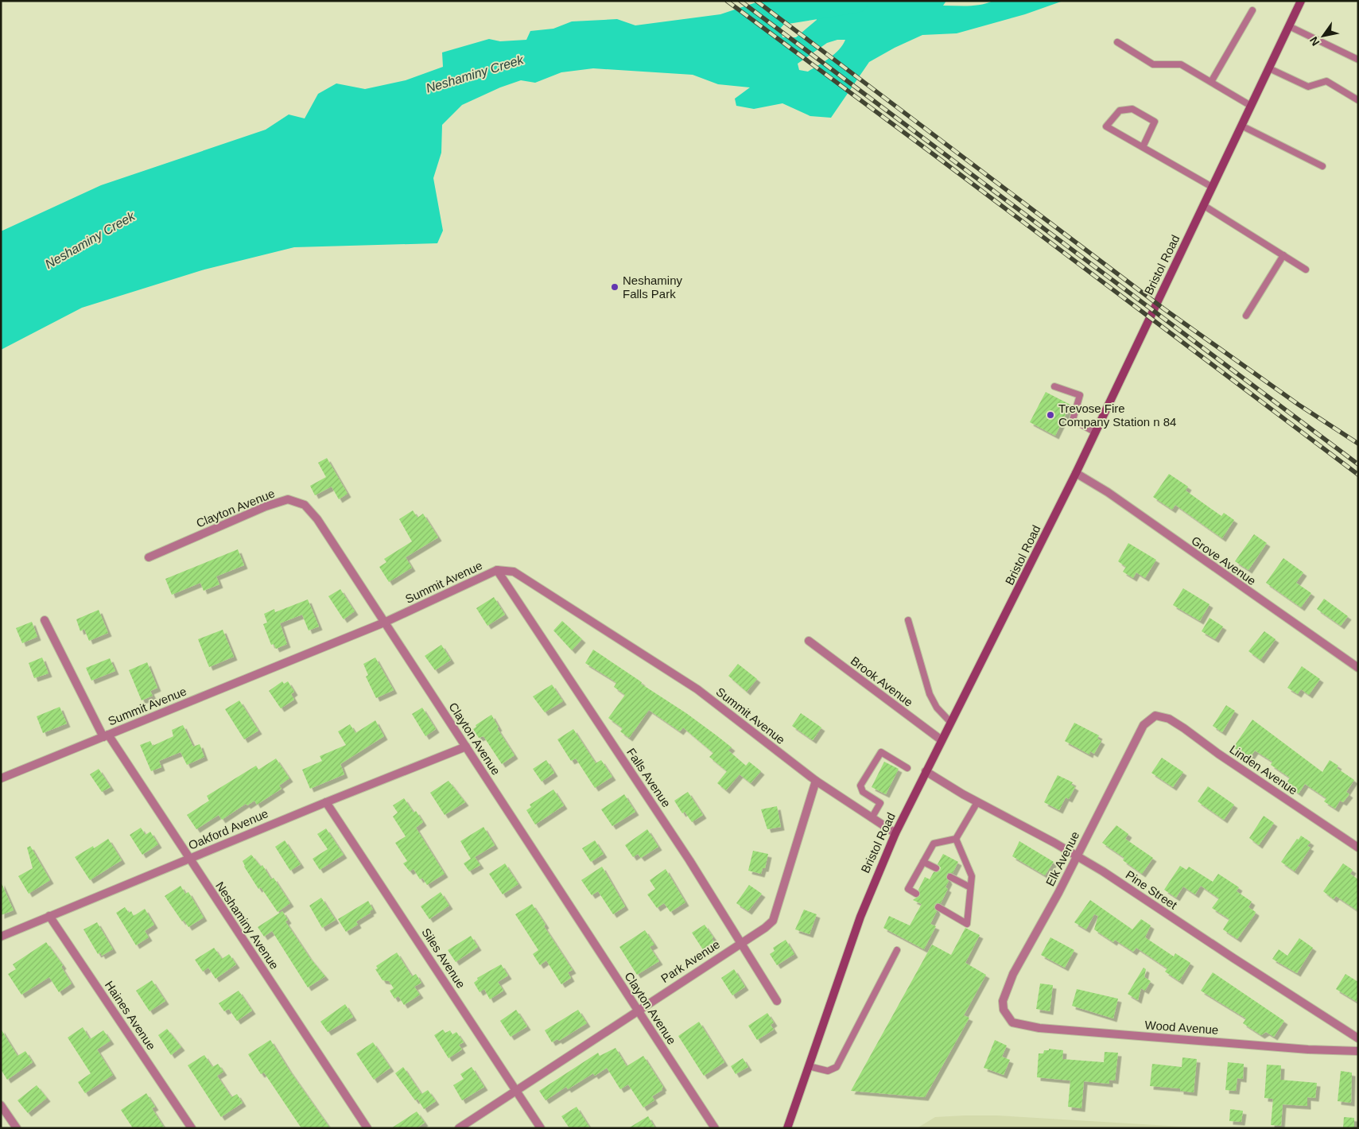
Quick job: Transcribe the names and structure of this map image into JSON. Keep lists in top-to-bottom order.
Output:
{
  "streets": {
    "main road": ["Bristol Road"],
    "street": [
      "Clayton Avenue",
      "Grove Avenue",
      "Summit Avenue",
      "Brook Avenue",
      "Linden Avenue",
      "Falls Avenue",
      "Oakford Avenue",
      "Elk Avenue",
      "Pine Street",
      "Neshaminy Avenue",
      "Siles Avenue",
      "Park Avenue",
      "Haines Avenue",
      "Wood Avenue"
    ]
  },
  "crossings": [
    ["Bristol Road", "Grove Avenue"],
    ["Bristol Road", "Summit Avenue"],
    ["Bristol Road", "Brook Avenue"],
    ["Bristol Road", "Pine Street"],
    ["Clayton Avenue", "Summit Avenue"],
    ["Clayton Avenue", "Oakford Avenue"],
    ["Clayton Avenue", "Park Avenue"],
    ["Summit Avenue", "Falls Avenue"],
    ["Summit Avenue", "Neshaminy Avenue"],
    ["Summit Avenue", "Park Avenue"],
    ["Linden Avenue", "Elk Avenue"],
    ["Falls Avenue", "Park Avenue"],
    ["Oakford Avenue", "Neshaminy Avenue"],
    ["Oakford Avenue", "Siles Avenue"],
    ["Oakford Avenue", "Haines Avenue"],
    ["Elk Avenue", "Pine Street"],
    ["Elk Avenue", "Wood Avenue"],
    ["Siles Avenue", "Park Avenue"]
  ],
  "water": ["Neshaminy Creek"],
  "places": ["Neshaminy Falls Park", "Trevose Fire Company Station n 84"],
  "north": "bottom left"
}
